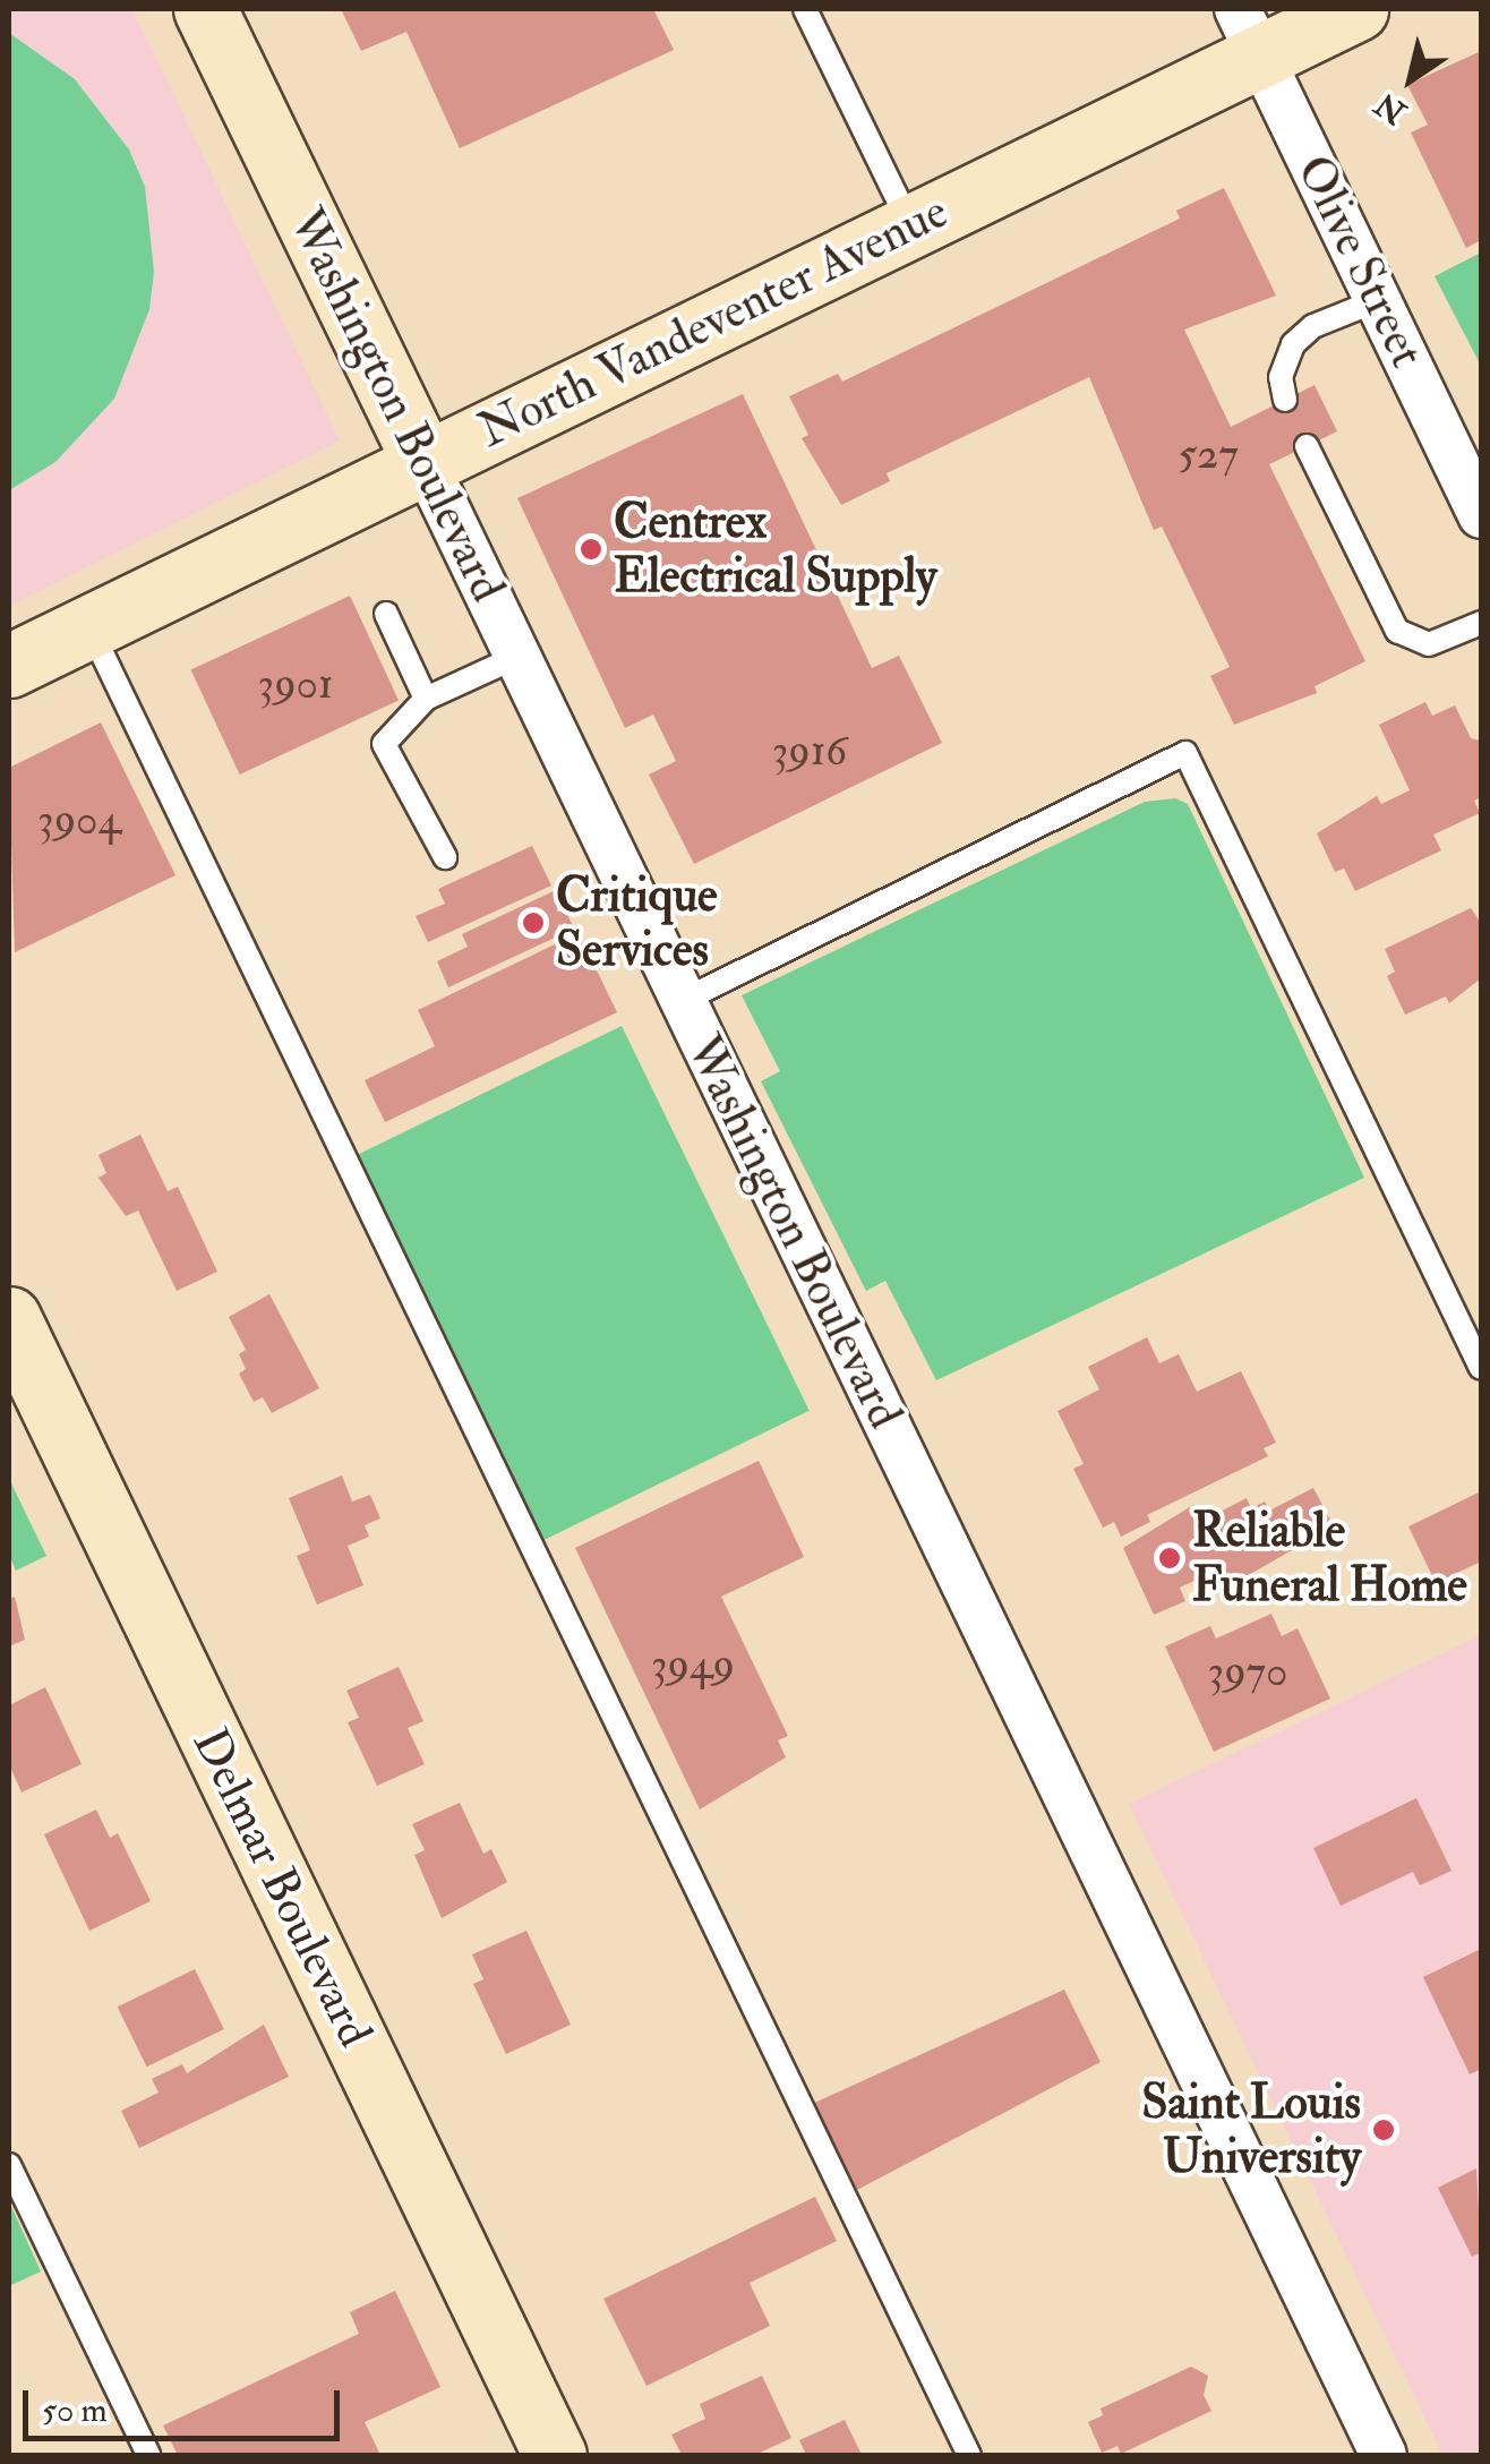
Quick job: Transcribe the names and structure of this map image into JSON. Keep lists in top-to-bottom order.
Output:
{
  "streets": {
    "main road": ["North Vandeventer Avenue", "Washington Boulevard", "Delmar Boulevard"],
    "street": ["Olive Street"]
  },
  "crossings": [
    ["Olive Street", "North Vandeventer Avenue"],
    ["North Vandeventer Avenue", "Washington Boulevard"]
  ],
  "places": [
    "Centrex Electrical Supply",
    "Critique Services",
    "Reliable Funeral Home",
    "Saint Louis University"
  ],
  "house_numbers": [
    "527",
    "3901",
    "3916",
    "3904",
    "3949",
    "3970"
  ],
  "scale_bar": "50 m",
  "north": "bottom left"
}
